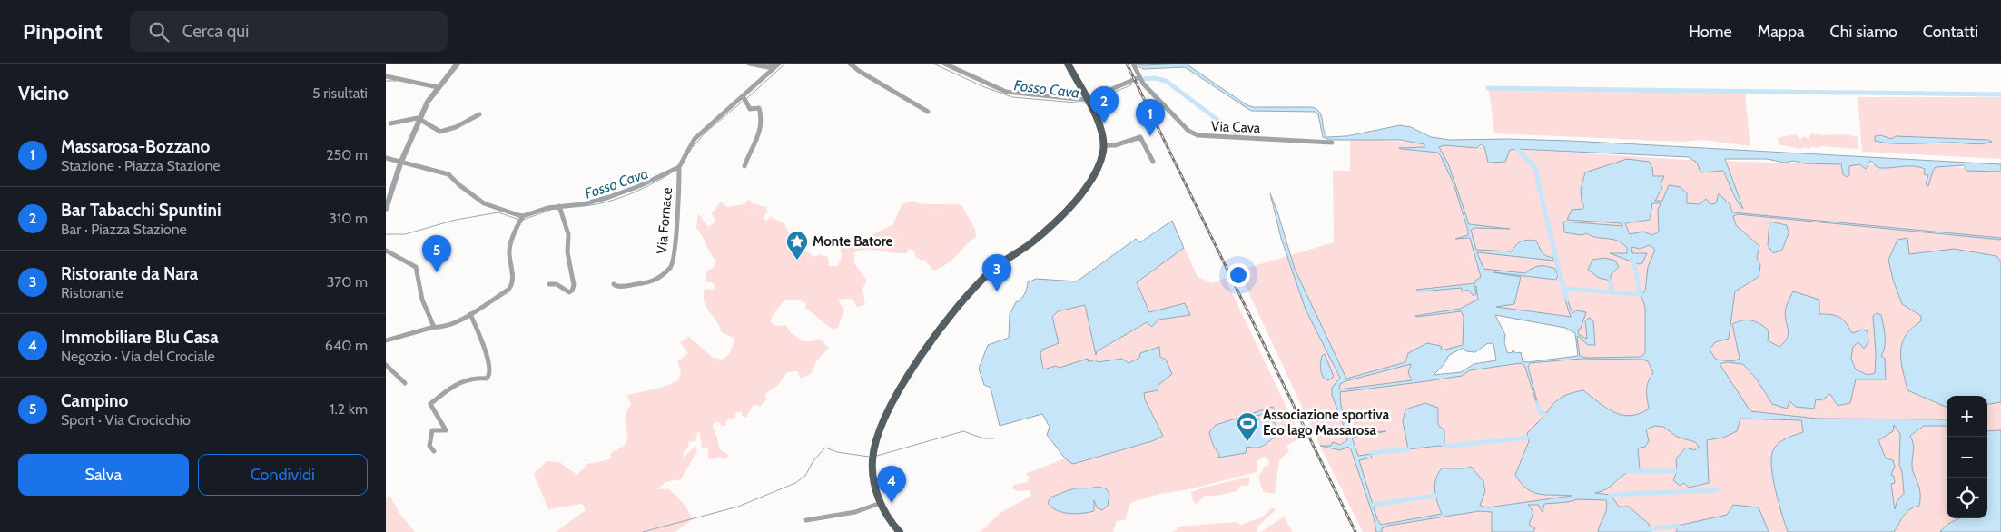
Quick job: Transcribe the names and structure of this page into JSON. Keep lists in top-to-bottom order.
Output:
{
  "streets": {
    "street": ["Via Cava", "Via Fornace"]
  },
  "water": ["Fosso Cava"],
  "places": {
    "place": ["Monte Batore"],
    "sports": ["Associazione sportiva Eco lago Massarosa"]
  },
  "page": {
    "header": "Pinpoint",
    "search": "Cerca qui",
    "nav": [
      "Home",
      "Mappa",
      "Chi siamo",
      "Contatti"
    ],
    "heading": ["Vicino", "5 risultati"],
    "pins": [
      "2",
      "1",
      "5",
      "3",
      "4"
    ],
    "list": [
      {
        "mark": "1",
        "name": "Massarosa-Bozzano",
        "note": "Stazione · Piazza Stazione",
        "value": "250 m"
      },
      {
        "mark": "2",
        "name": "Bar Tabacchi Spuntini",
        "note": "Bar · Piazza Stazione",
        "value": "310 m"
      },
      {
        "mark": "3",
        "name": "Ristorante da Nara",
        "note": "Ristorante",
        "value": "370 m"
      },
      {
        "mark": "4",
        "name": "Immobiliare Blu Casa",
        "note": "Negozio · Via del Crociale",
        "value": "640 m"
      },
      {
        "mark": "5",
        "name": "Campino",
        "note": "Sport · Via Crocicchio",
        "value": "1.2 km"
      }
    ],
    "map_buttons": ["+", "−"],
    "buttons": ["Salva", "Condividi"]
  }
}
